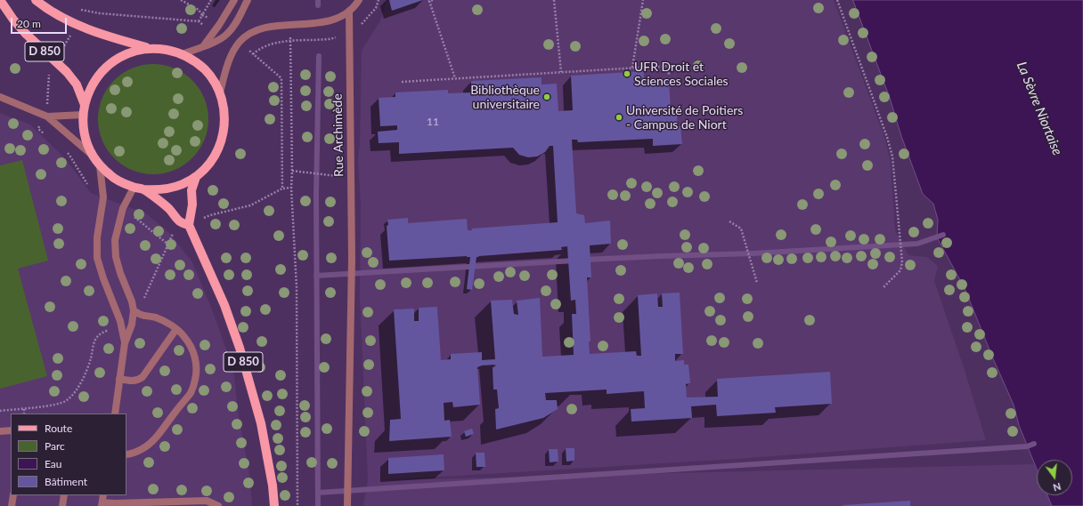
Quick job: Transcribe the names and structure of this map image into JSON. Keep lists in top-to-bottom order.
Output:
{
  "streets": {
    "main road": ["D 850"],
    "street": ["Rue Archimède"]
  },
  "water": ["La Sèvre Niortaise"],
  "places": ["UFR Droit et Sciences Sociales", "Bibliothèque universitaire", "Université de Poitiers - Campus de Niort"],
  "house_numbers": ["11"],
  "legend": [
    "Route",
    "Parc",
    "Eau",
    "Bâtiment"
  ],
  "scale_bar": "20 m",
  "north": "bottom"
}
